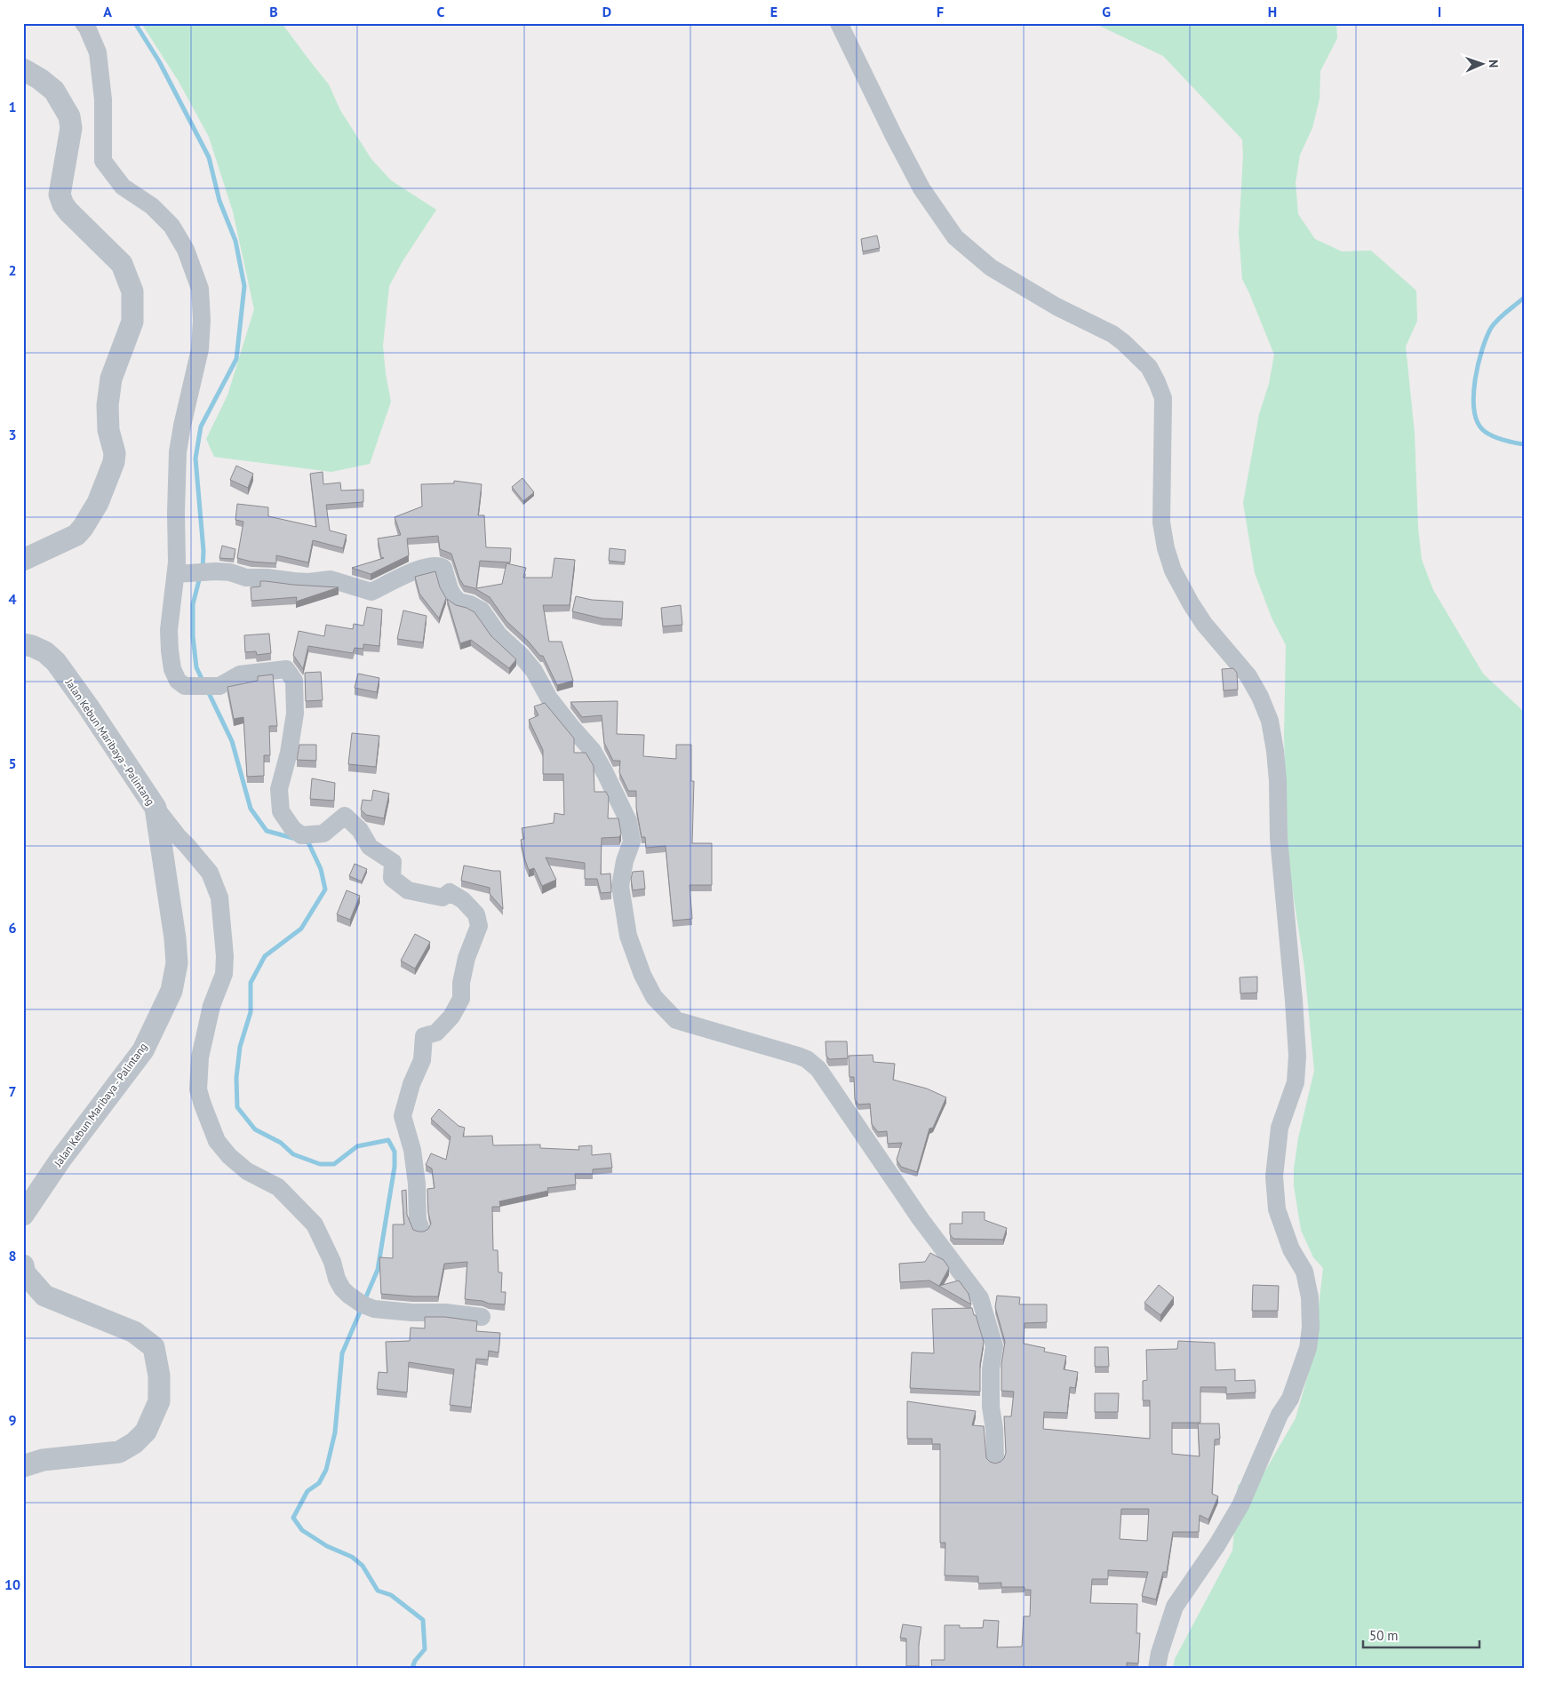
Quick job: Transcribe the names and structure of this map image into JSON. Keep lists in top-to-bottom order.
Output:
{
  "streets": {
    "street": ["Jalan Kebun Maribaya - Palintang"]
  },
  "scale_bar": "50 m",
  "north": "right",
  "grid": {
    "columns": [
      "A",
      "B",
      "C",
      "D",
      "E",
      "F",
      "G",
      "H",
      "I"
    ],
    "rows": [
      "1",
      "2",
      "3",
      "4",
      "5",
      "6",
      "7",
      "8",
      "9",
      "10"
    ]
  }
}
